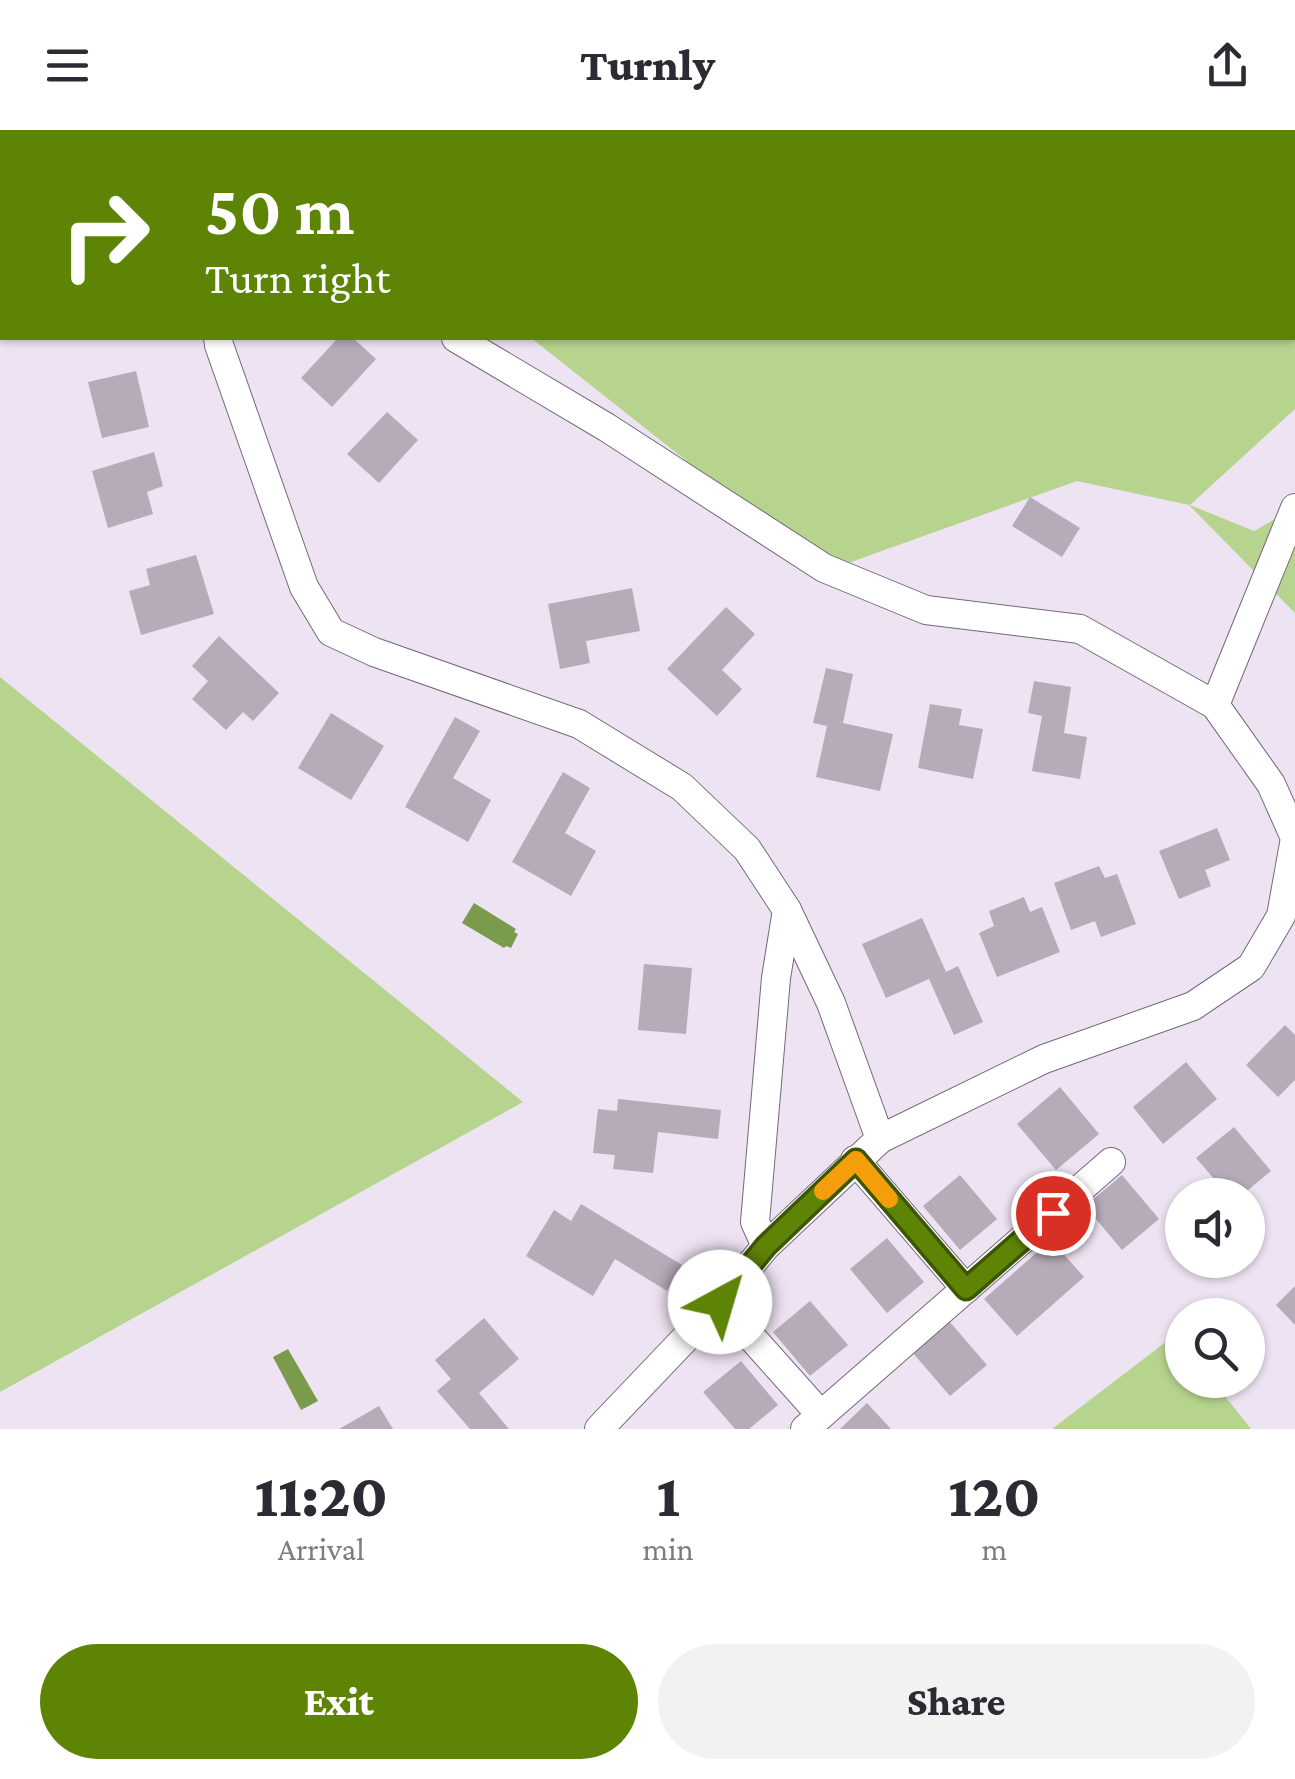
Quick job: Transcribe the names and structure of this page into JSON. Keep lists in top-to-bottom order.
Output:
{
  "page": {
    "header": "Turnly",
    "turn": ["50 m", "Turn right"],
    "eta": [
      "11:20",
      "Arrival",
      "1",
      "min",
      "120",
      "m"
    ],
    "buttons": ["Exit", "Share"]
  }
}
